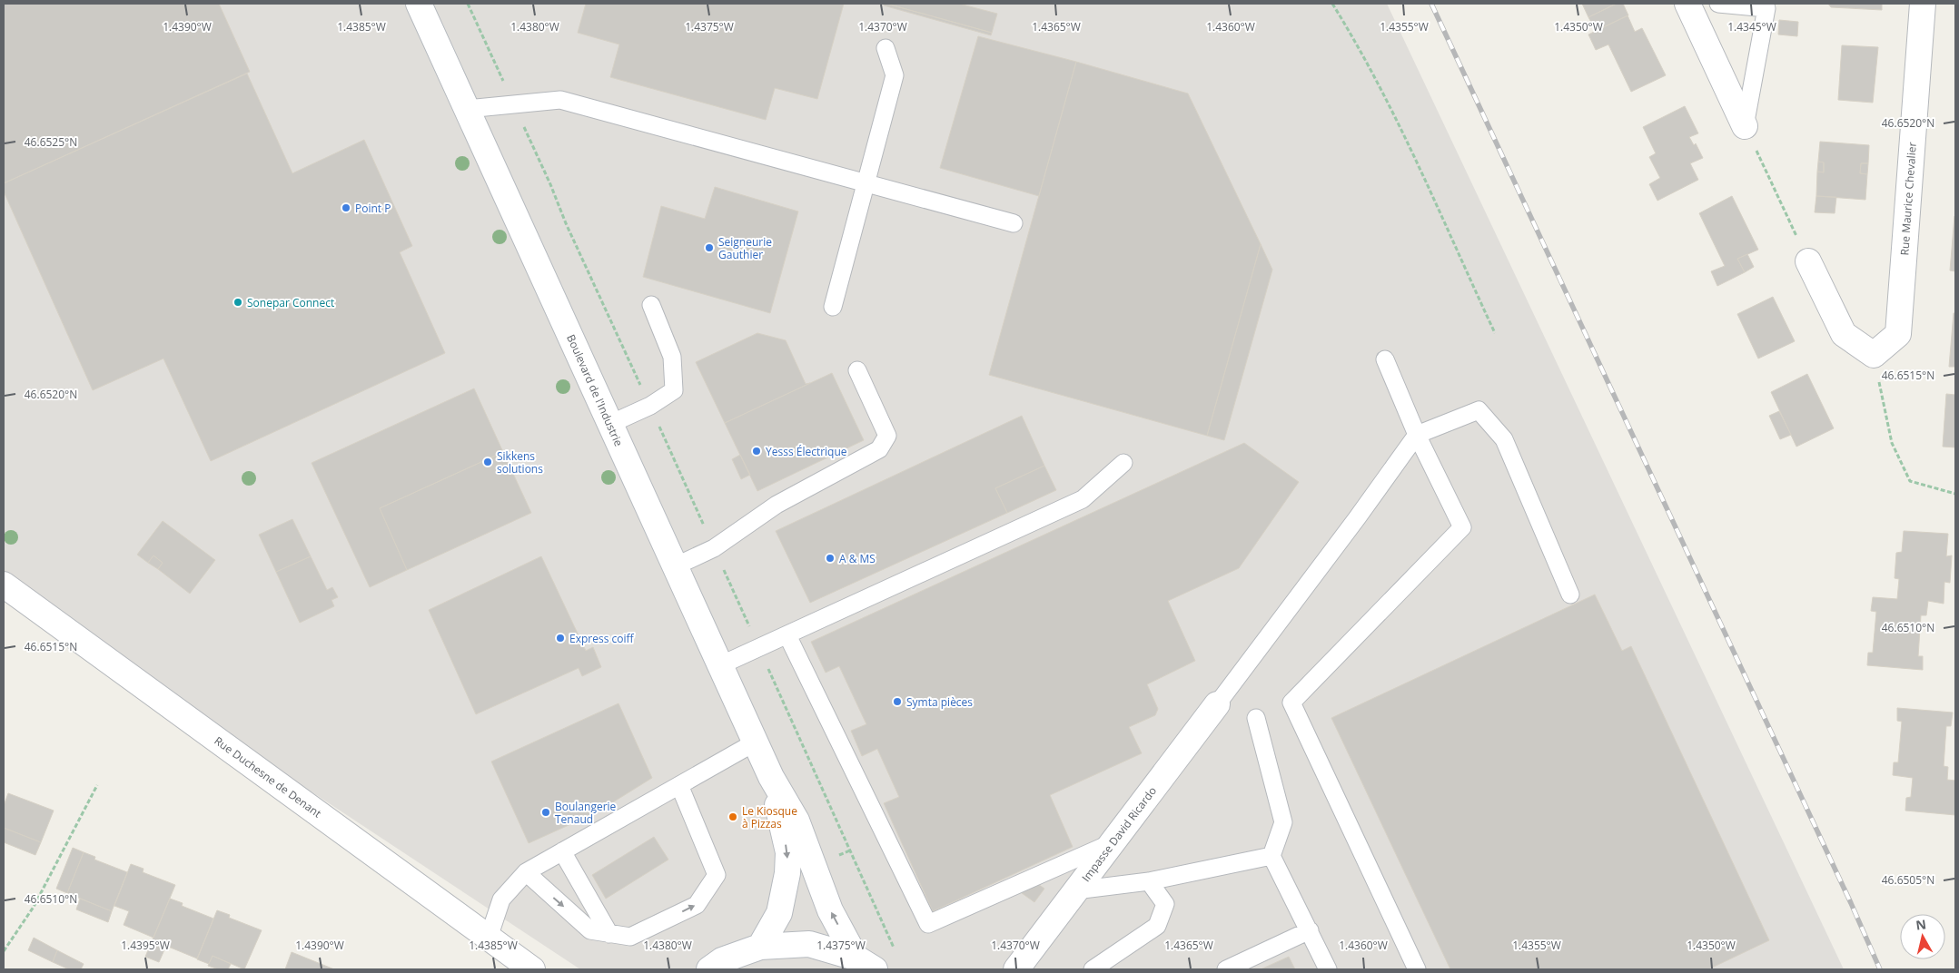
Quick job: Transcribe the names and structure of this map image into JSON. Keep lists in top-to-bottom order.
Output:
{
  "streets": {
    "street": [
      "Rue Maurice Chevalier",
      "Boulevard de l'Industrie",
      "Rue Duchesne de Denant",
      "Impasse David Ricardo"
    ]
  },
  "places": [
    "Point P",
    "Seigneurie Gauthier",
    "Sonepar Connect",
    "Yesss Électrique",
    "Sikkens solutions",
    "A & MS",
    "Express coiff",
    "Symta pièces",
    "Boulangerie Tenaud",
    "Le Kiosque à Pizzas"
  ],
  "north": "top",
  "coordinates": [
    "1.4390°W",
    "1.4385°W",
    "1.4380°W",
    "1.4375°W",
    "1.4370°W",
    "1.4365°W",
    "1.4360°W",
    "1.4355°W",
    "1.4350°W",
    "1.4345°W",
    "46.6520°N",
    "46.6525°N",
    "46.6515°N",
    "46.6510°N",
    "46.6505°N",
    "1.4395°W"
  ]
}
